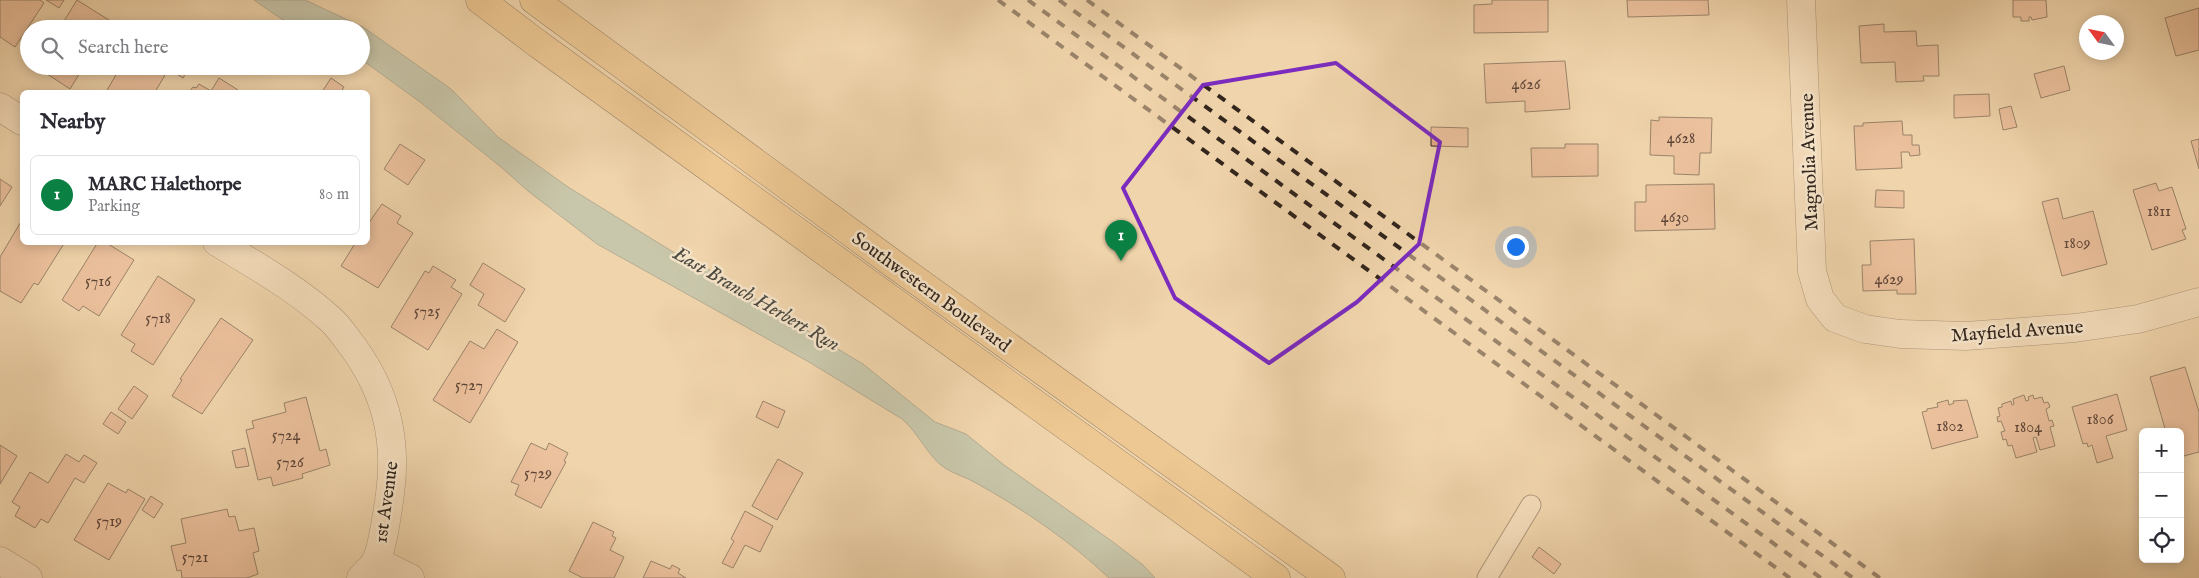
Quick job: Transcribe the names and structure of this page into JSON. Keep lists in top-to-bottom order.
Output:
{
  "streets": {
    "main road": ["Southwestern Boulevard"],
    "street": ["Magnolia Avenue", "Mayfield Avenue", "1st Avenue"]
  },
  "crossings": [
    ["Magnolia Avenue", "Mayfield Avenue"]
  ],
  "water": ["East Branch Herbert Run"],
  "house_numbers": [
    "4626",
    "4628",
    "1811",
    "4630",
    "1809",
    "4629",
    "5716",
    "5725",
    "5718",
    "5727",
    "1806",
    "1802",
    "1804",
    "5724",
    "5726",
    "5729",
    "5719",
    "5721"
  ],
  "north": "top left",
  "page": {
    "search": "Search here",
    "heading": "Nearby",
    "list": [
      {
        "mark": "1",
        "name": "MARC Halethorpe",
        "note": "Parking",
        "value": "80 m"
      }
    ],
    "pins": "1",
    "map_buttons": ["+", "−"]
  }
}
